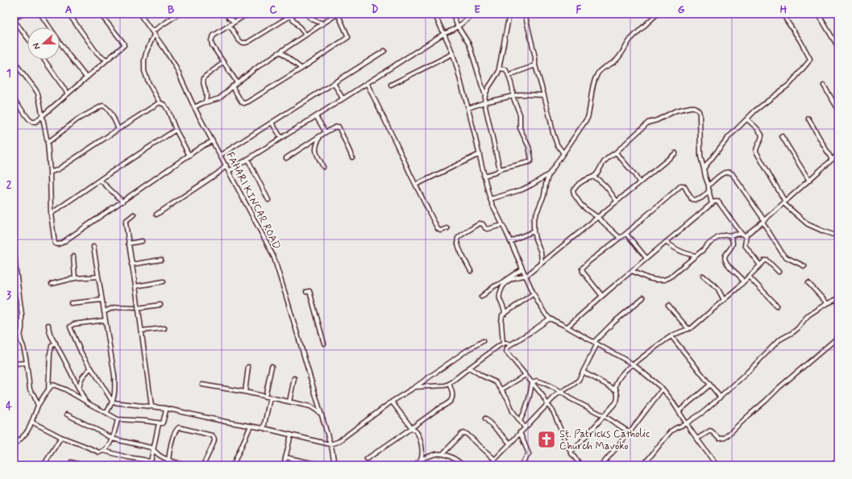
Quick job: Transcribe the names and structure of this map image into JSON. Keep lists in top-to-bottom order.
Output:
{
  "streets": {
    "street": ["FAHARI KINCAR ROAD"]
  },
  "places": {
    "church": ["St. Patricks Catholic Church Mavoko"]
  },
  "north": "left",
  "grid": {
    "columns": [
      "A",
      "B",
      "C",
      "D",
      "E",
      "F",
      "G",
      "H"
    ],
    "rows": [
      "1",
      "2",
      "3",
      "4"
    ]
  }
}
